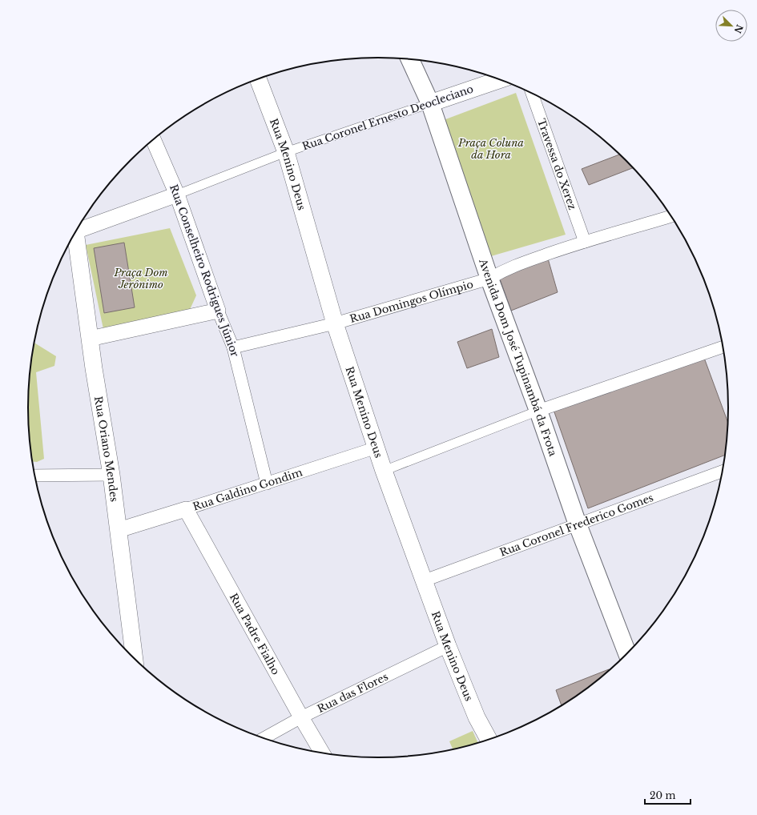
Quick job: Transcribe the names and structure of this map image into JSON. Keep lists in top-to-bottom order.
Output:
{
  "streets": {
    "main road": [
      "Rua Coronel Ernesto Deocleciano",
      "Rua Menino Deus",
      "Avenida Dom José Tupinambá da Frota",
      "Rua Oriano Mendes"
    ],
    "street": [
      "Travessa do Xerez",
      "Rua Conselheiro Rodrigues Júnior",
      "Rua Domingos Olímpio",
      "Rua Galdino Gondim",
      "Rua Coronel Frederico Gomes",
      "Rua Padre Fialho",
      "Rua das Flores"
    ]
  },
  "crossings": [
    ["Rua Coronel Ernesto Deocleciano", "Rua Menino Deus"],
    ["Rua Coronel Ernesto Deocleciano", "Rua Conselheiro Rodrigues Júnior"],
    ["Rua Coronel Ernesto Deocleciano", "Avenida Dom José Tupinambá da Frota"],
    ["Travessa do Xerez", "Rua Domingos Olímpio"],
    ["Rua Menino Deus", "Rua Domingos Olímpio"],
    ["Rua Menino Deus", "Rua Galdino Gondim"],
    ["Rua Menino Deus", "Rua Coronel Frederico Gomes"],
    ["Rua Menino Deus", "Rua das Flores"],
    ["Rua Conselheiro Rodrigues Júnior", "Rua Domingos Olímpio"],
    ["Rua Conselheiro Rodrigues Júnior", "Rua Galdino Gondim"],
    ["Rua Domingos Olímpio", "Avenida Dom José Tupinambá da Frota"],
    ["Avenida Dom José Tupinambá da Frota", "Rua Coronel Frederico Gomes"],
    ["Rua Oriano Mendes", "Rua Galdino Gondim"],
    ["Rua Galdino Gondim", "Rua Padre Fialho"],
    ["Rua Padre Fialho", "Rua das Flores"]
  ],
  "parks": ["Praça Coluna da Hora", "Praça Dom Jerônimo"],
  "scale_bar": "20 m",
  "north": "bottom right"
}
